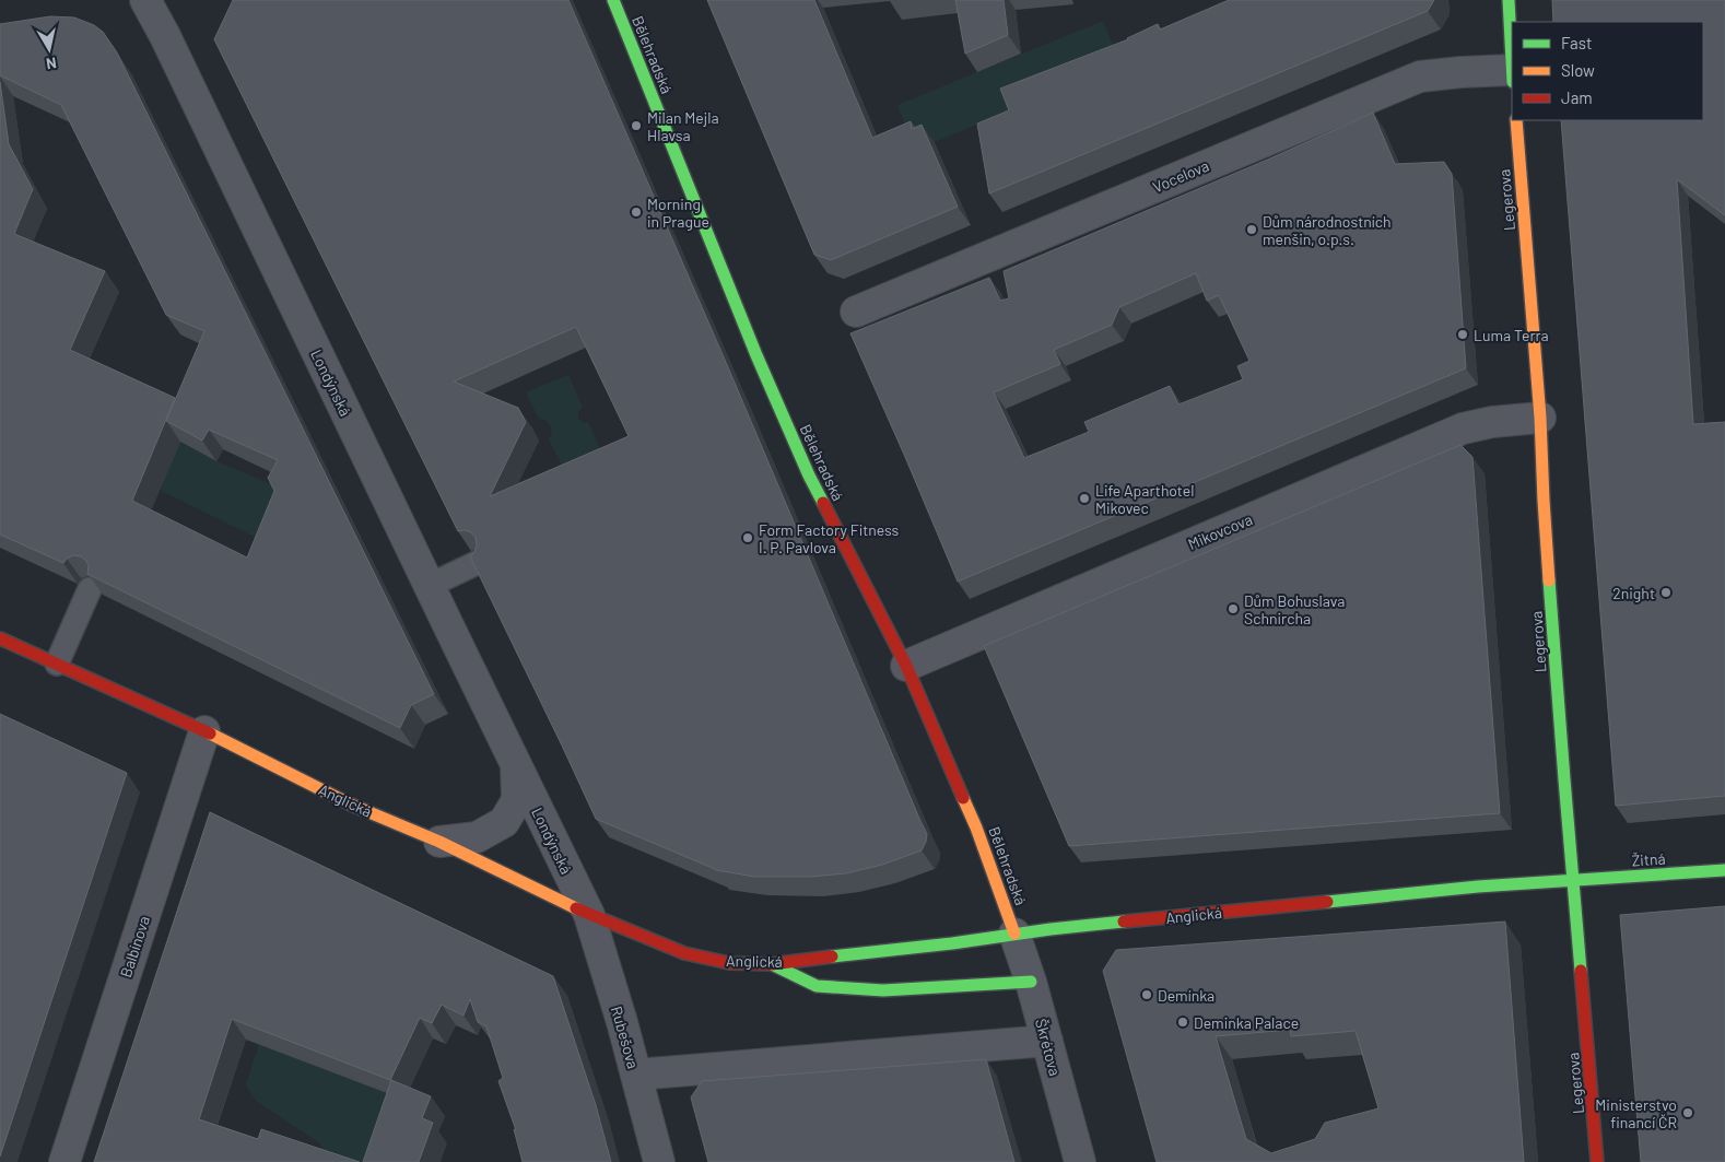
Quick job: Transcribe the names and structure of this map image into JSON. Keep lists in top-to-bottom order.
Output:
{
  "streets": {
    "street": [
      "Bělehradská",
      "Vocelova",
      "Legerova",
      "Londýnská",
      "Mikovcova",
      "Anglická",
      "Žitná",
      "Balbínova",
      "Rubešova",
      "Škrétova"
    ]
  },
  "crossings": [
    ["Bělehradská", "Mikovcova"],
    ["Bělehradská", "Anglická"],
    ["Bělehradská", "Škrétova"],
    ["Legerova", "Mikovcova"],
    ["Legerova", "Anglická"],
    ["Legerova", "Žitná"],
    ["Londýnská", "Anglická"],
    ["Londýnská", "Rubešova"],
    ["Anglická", "Žitná"],
    ["Anglická", "Balbínova"],
    ["Anglická", "Rubešova"],
    ["Anglická", "Škrétova"]
  ],
  "places": [
    "Milan Mejla Hlavsa",
    "Morning in Prague",
    "Dům národnostních menšin, o.p.s.",
    "Luma Terra",
    "Life Aparthotel Mikovec",
    "Form Factory Fitness I. P. Pavlova",
    "2night",
    "Dům Bohuslava Schnircha",
    "Demínka",
    "Deminka Palace",
    "Ministerstvo financí ČR"
  ],
  "legend": ["Fast", "Slow", "Jam"],
  "north": "bottom"
}
